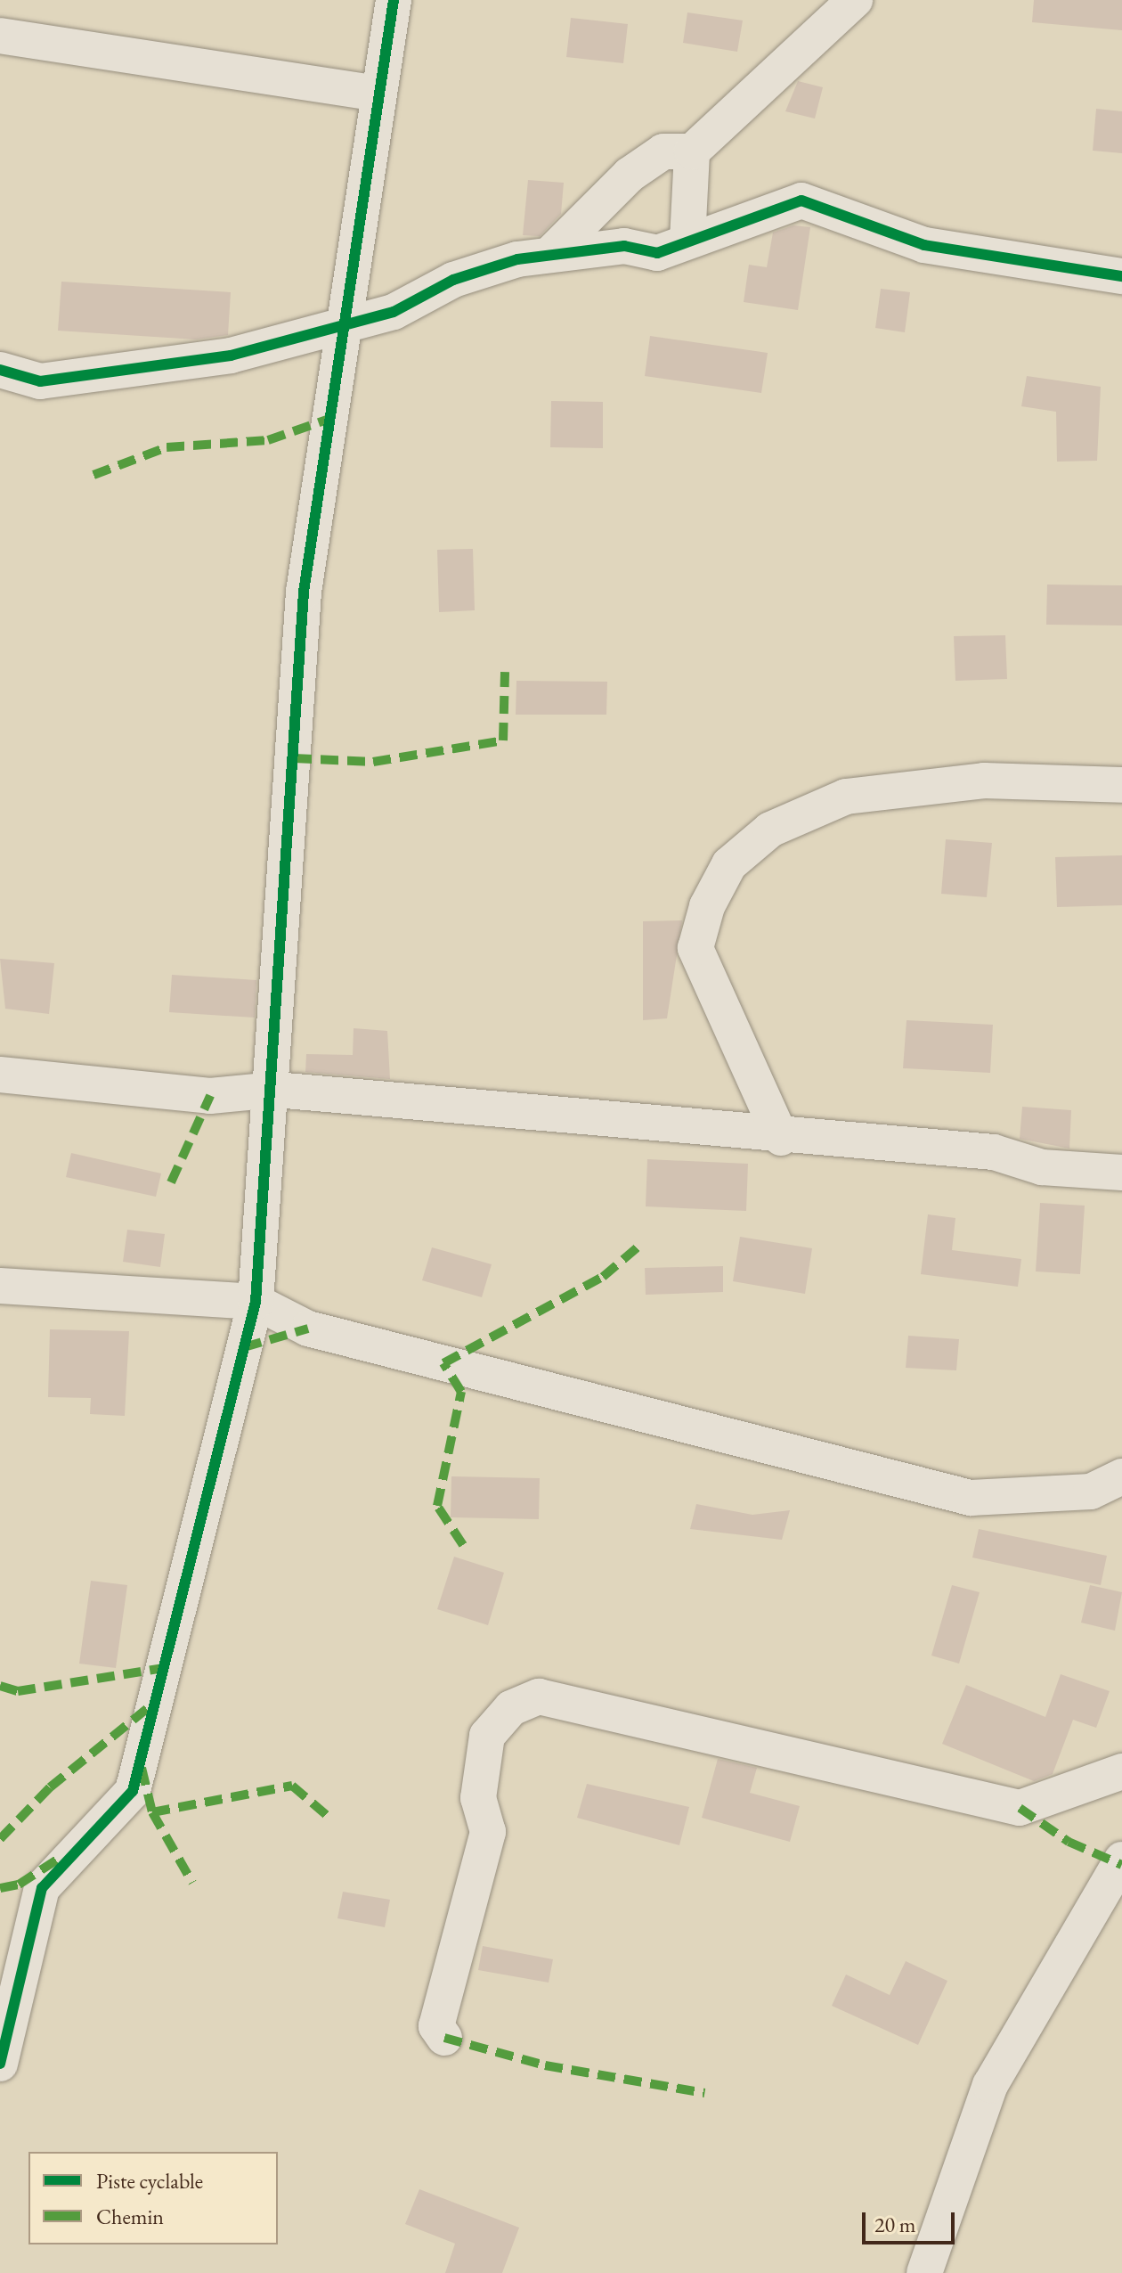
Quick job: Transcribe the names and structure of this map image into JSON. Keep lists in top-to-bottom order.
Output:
{
  "legend": ["Piste cyclable", "Chemin"],
  "scale_bar": "20 m"
}
